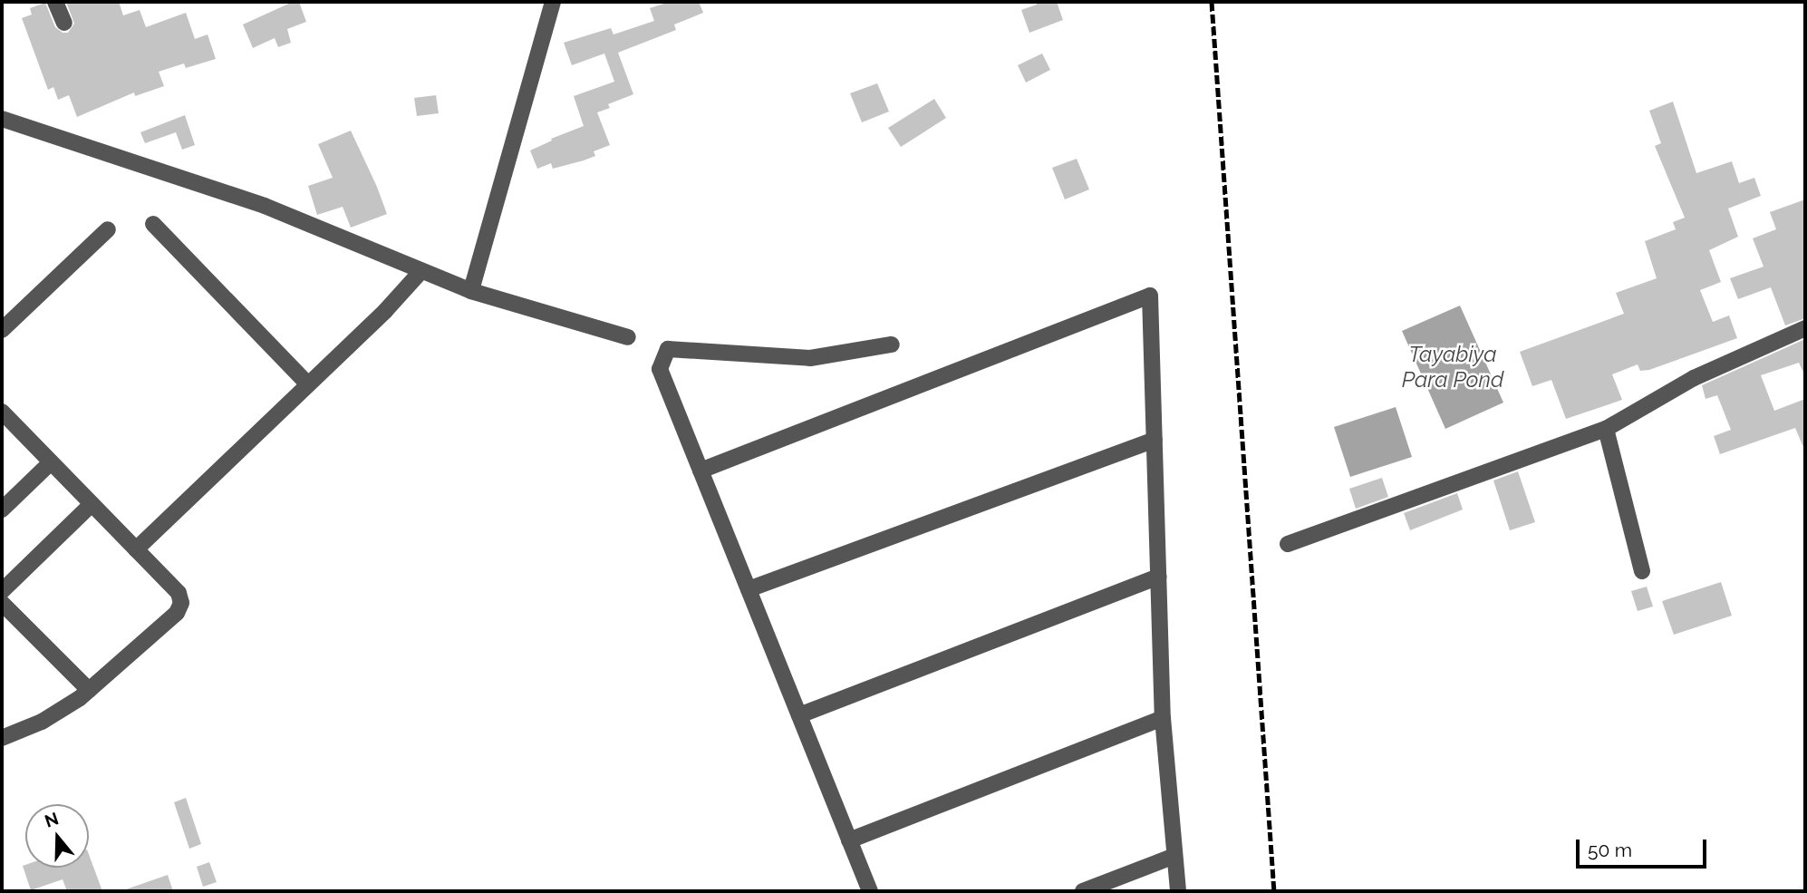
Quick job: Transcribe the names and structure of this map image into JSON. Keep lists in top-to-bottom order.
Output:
{
  "water": ["Tayabiya Para Pond"],
  "scale_bar": "50 m",
  "north": "top"
}
